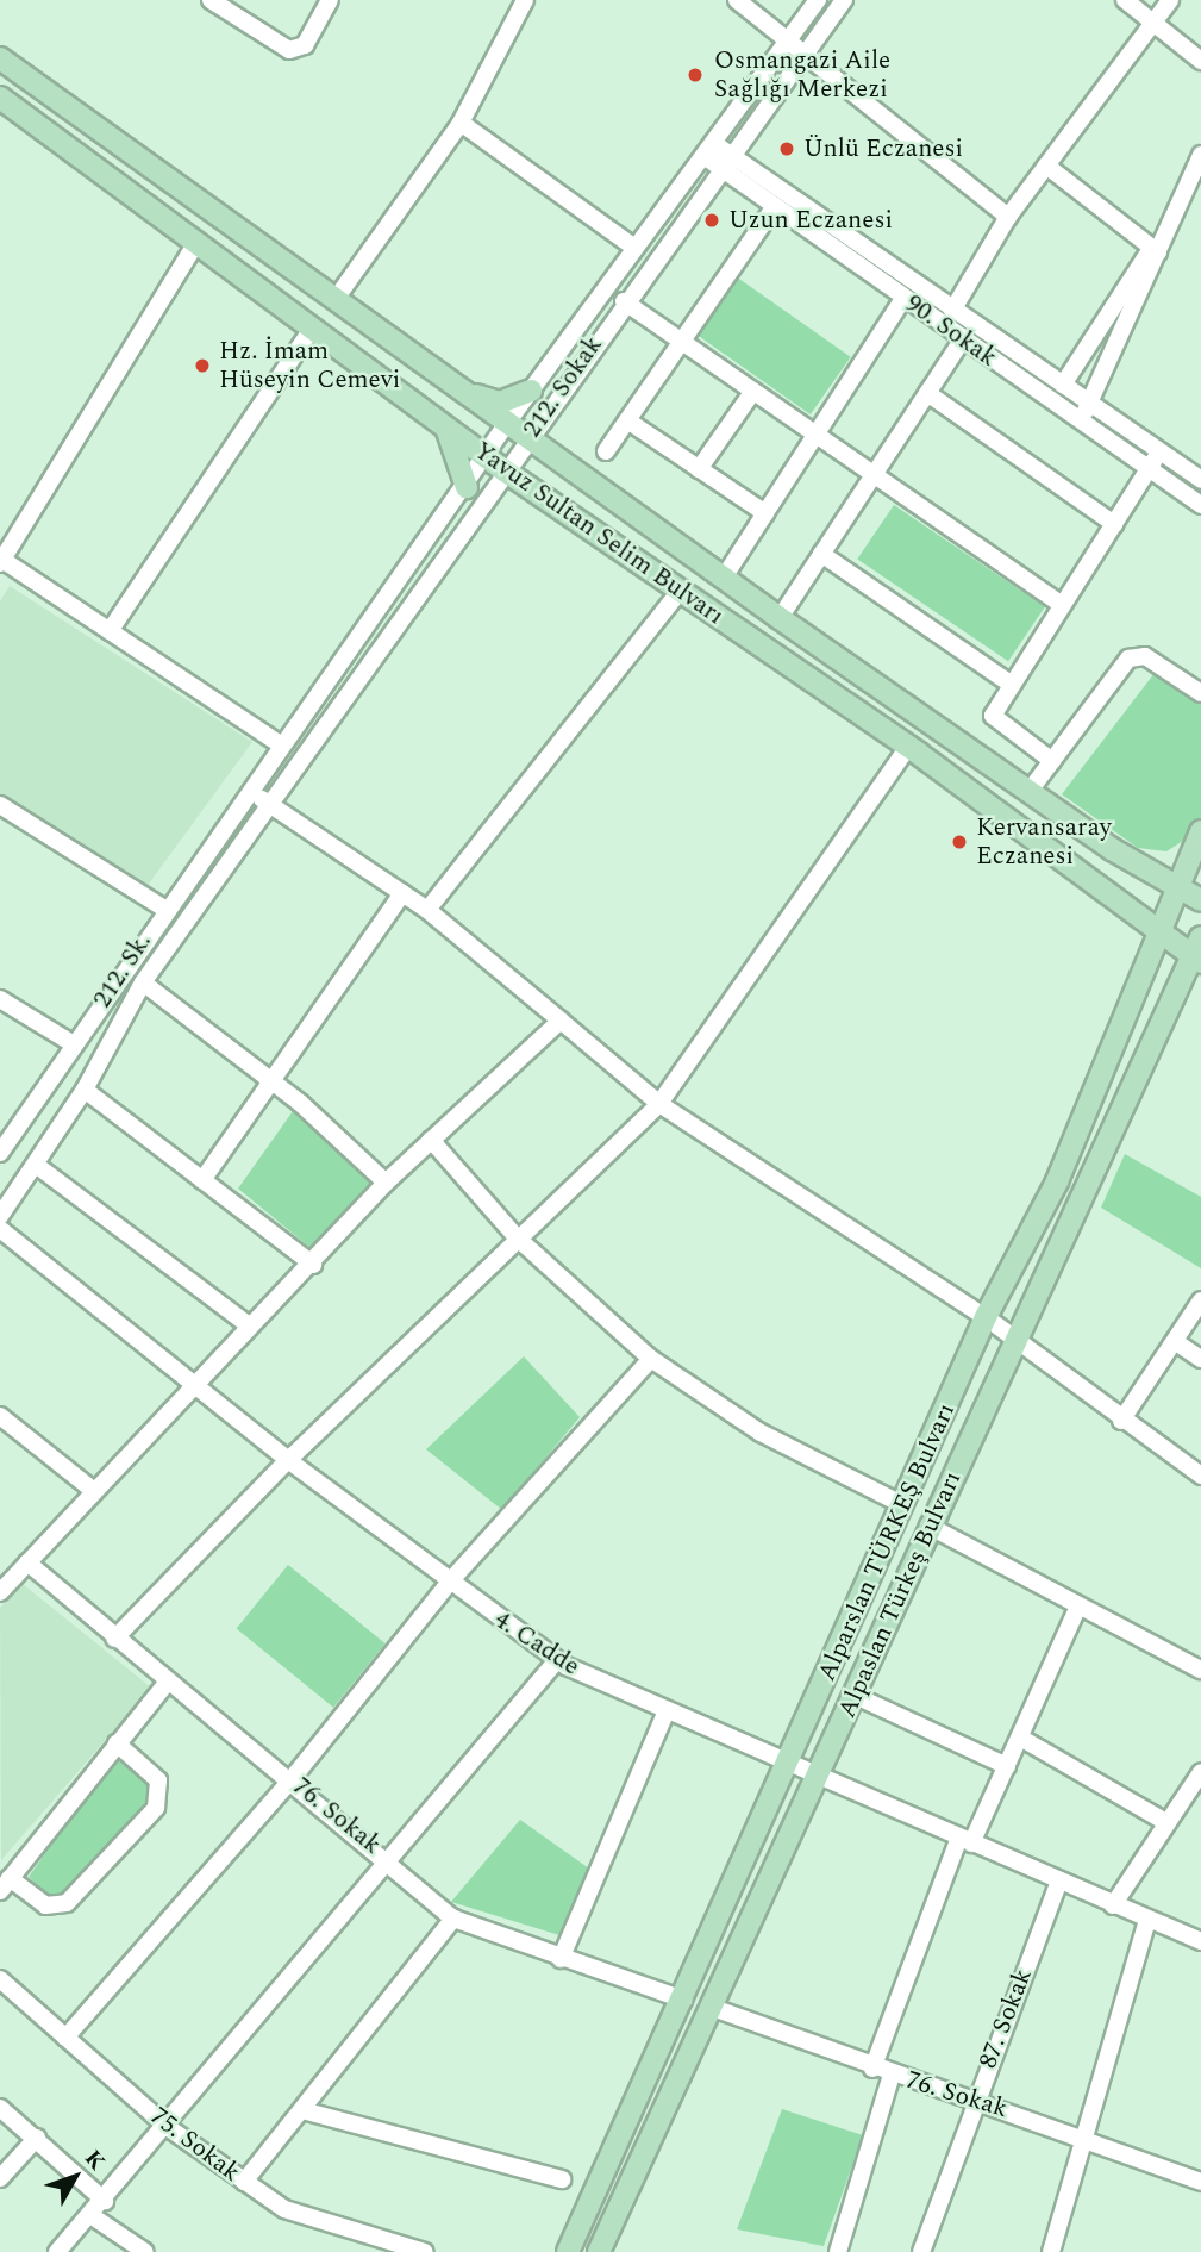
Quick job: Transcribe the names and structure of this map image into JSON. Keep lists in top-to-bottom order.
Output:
{
  "streets": {
    "main road": ["Yavuz Sultan Selim Bulvarı", "Alparslan TÜRKEŞ Bulvarı", "Alpaslan Türkeş Bulvarı"],
    "street": [
      "90. Sokak",
      "212. Sokak",
      "212. Sk.",
      "4. Cadde",
      "76. Sokak",
      "87. Sokak",
      "75. Sokak"
    ]
  },
  "crossings": [
    ["90. Sokak", "212. Sokak"],
    ["90. Sokak", "212. Sk."],
    ["212. Sokak", "Yavuz Sultan Selim Bulvarı"],
    ["Yavuz Sultan Selim Bulvarı", "212. Sk."],
    ["Yavuz Sultan Selim Bulvarı", "Alparslan TÜRKEŞ Bulvarı"],
    ["Yavuz Sultan Selim Bulvarı", "Alpaslan Türkeş Bulvarı"],
    ["Alparslan TÜRKEŞ Bulvarı", "4. Cadde"],
    ["Alparslan TÜRKEŞ Bulvarı", "76. Sokak"],
    ["Alpaslan Türkeş Bulvarı", "4. Cadde"],
    ["Alpaslan Türkeş Bulvarı", "76. Sokak"],
    ["4. Cadde", "87. Sokak"],
    ["76. Sokak", "87. Sokak"]
  ],
  "places": [
    "Osmangazi Aile Sağlığı Merkezi",
    "Ünlü Eczanesi",
    "Uzun Eczanesi",
    "Hz. İmam Hüseyin Cemevi",
    "Kervansaray Eczanesi"
  ],
  "north": "top right"
}
